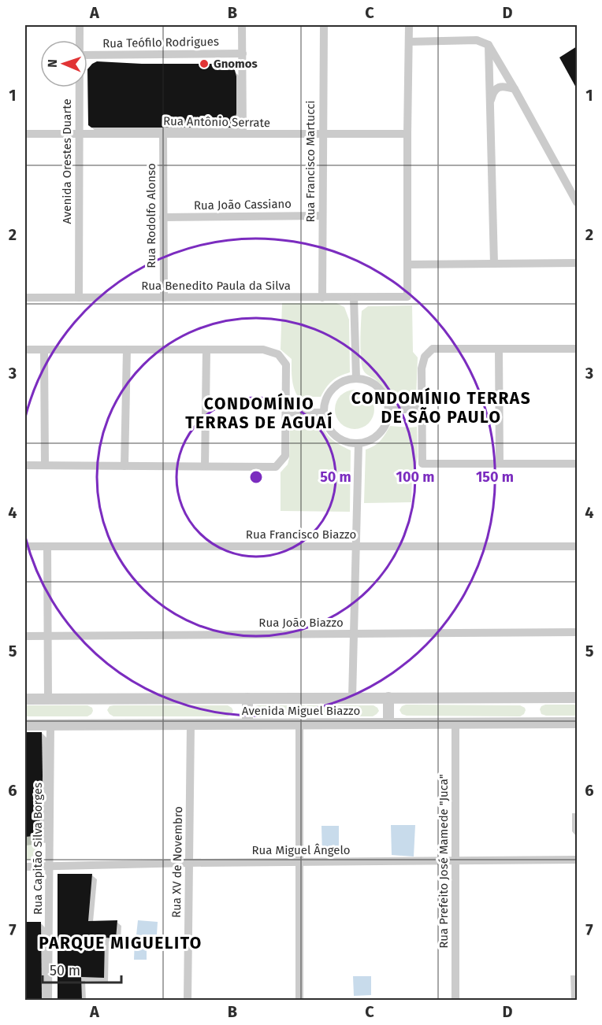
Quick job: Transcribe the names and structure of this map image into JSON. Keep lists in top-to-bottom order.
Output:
{
  "streets": {
    "street": [
      "Rua Teófilo Rodrigues",
      "Rua Antônio Serrate",
      "Avenida Orestes Duarte",
      "Rua Francisco Martucci",
      "Rua João Cassiano",
      "Rua Rodolfo Alonso",
      "Rua Benedito Paula da Silva",
      "Rua Francisco Biazzo",
      "Rua João Biazzo",
      "Avenida Miguel Biazzo",
      "Rua Capitão Silva Borges",
      "Rua Miguel Ângelo",
      "Rua Prefeito José Mamede \"Juca\"",
      "Rua XV de Novembro"
    ]
  },
  "crossings": [
    ["Rua Antônio Serrate", "Avenida Orestes Duarte"],
    ["Rua Antônio Serrate", "Rua Francisco Martucci"],
    ["Rua Antônio Serrate", "Rua Rodolfo Alonso"],
    ["Avenida Orestes Duarte", "Rua Benedito Paula da Silva"],
    ["Rua Francisco Martucci", "Rua João Cassiano"],
    ["Rua Francisco Martucci", "Rua Benedito Paula da Silva"],
    ["Rua João Cassiano", "Rua Rodolfo Alonso"],
    ["Rua Rodolfo Alonso", "Rua Benedito Paula da Silva"],
    ["Avenida Miguel Biazzo", "Rua Capitão Silva Borges"],
    ["Avenida Miguel Biazzo", "Rua Prefeito José Mamede \"Juca\""],
    ["Avenida Miguel Biazzo", "Rua XV de Novembro"],
    ["Rua Capitão Silva Borges", "Rua Miguel Ângelo"],
    ["Rua Miguel Ângelo", "Rua Prefeito José Mamede \"Juca\""],
    ["Rua Miguel Ângelo", "Rua XV de Novembro"]
  ],
  "districts": ["CONDOMÍNIO TERRAS DE SÃO PAULO", "CONDOMÍNIO TERRAS DE AGUAÍ", "PARQUE MIGUELITO"],
  "places": ["Gnomos"],
  "scale_bar": "50 m",
  "north": "left",
  "grid": {
    "columns": [
      "A",
      "B",
      "C",
      "D"
    ],
    "rows": [
      "1",
      "2",
      "3",
      "4",
      "5",
      "6",
      "7"
    ]
  },
  "rings": ["50 m", "100 m", "150 m"]
}
